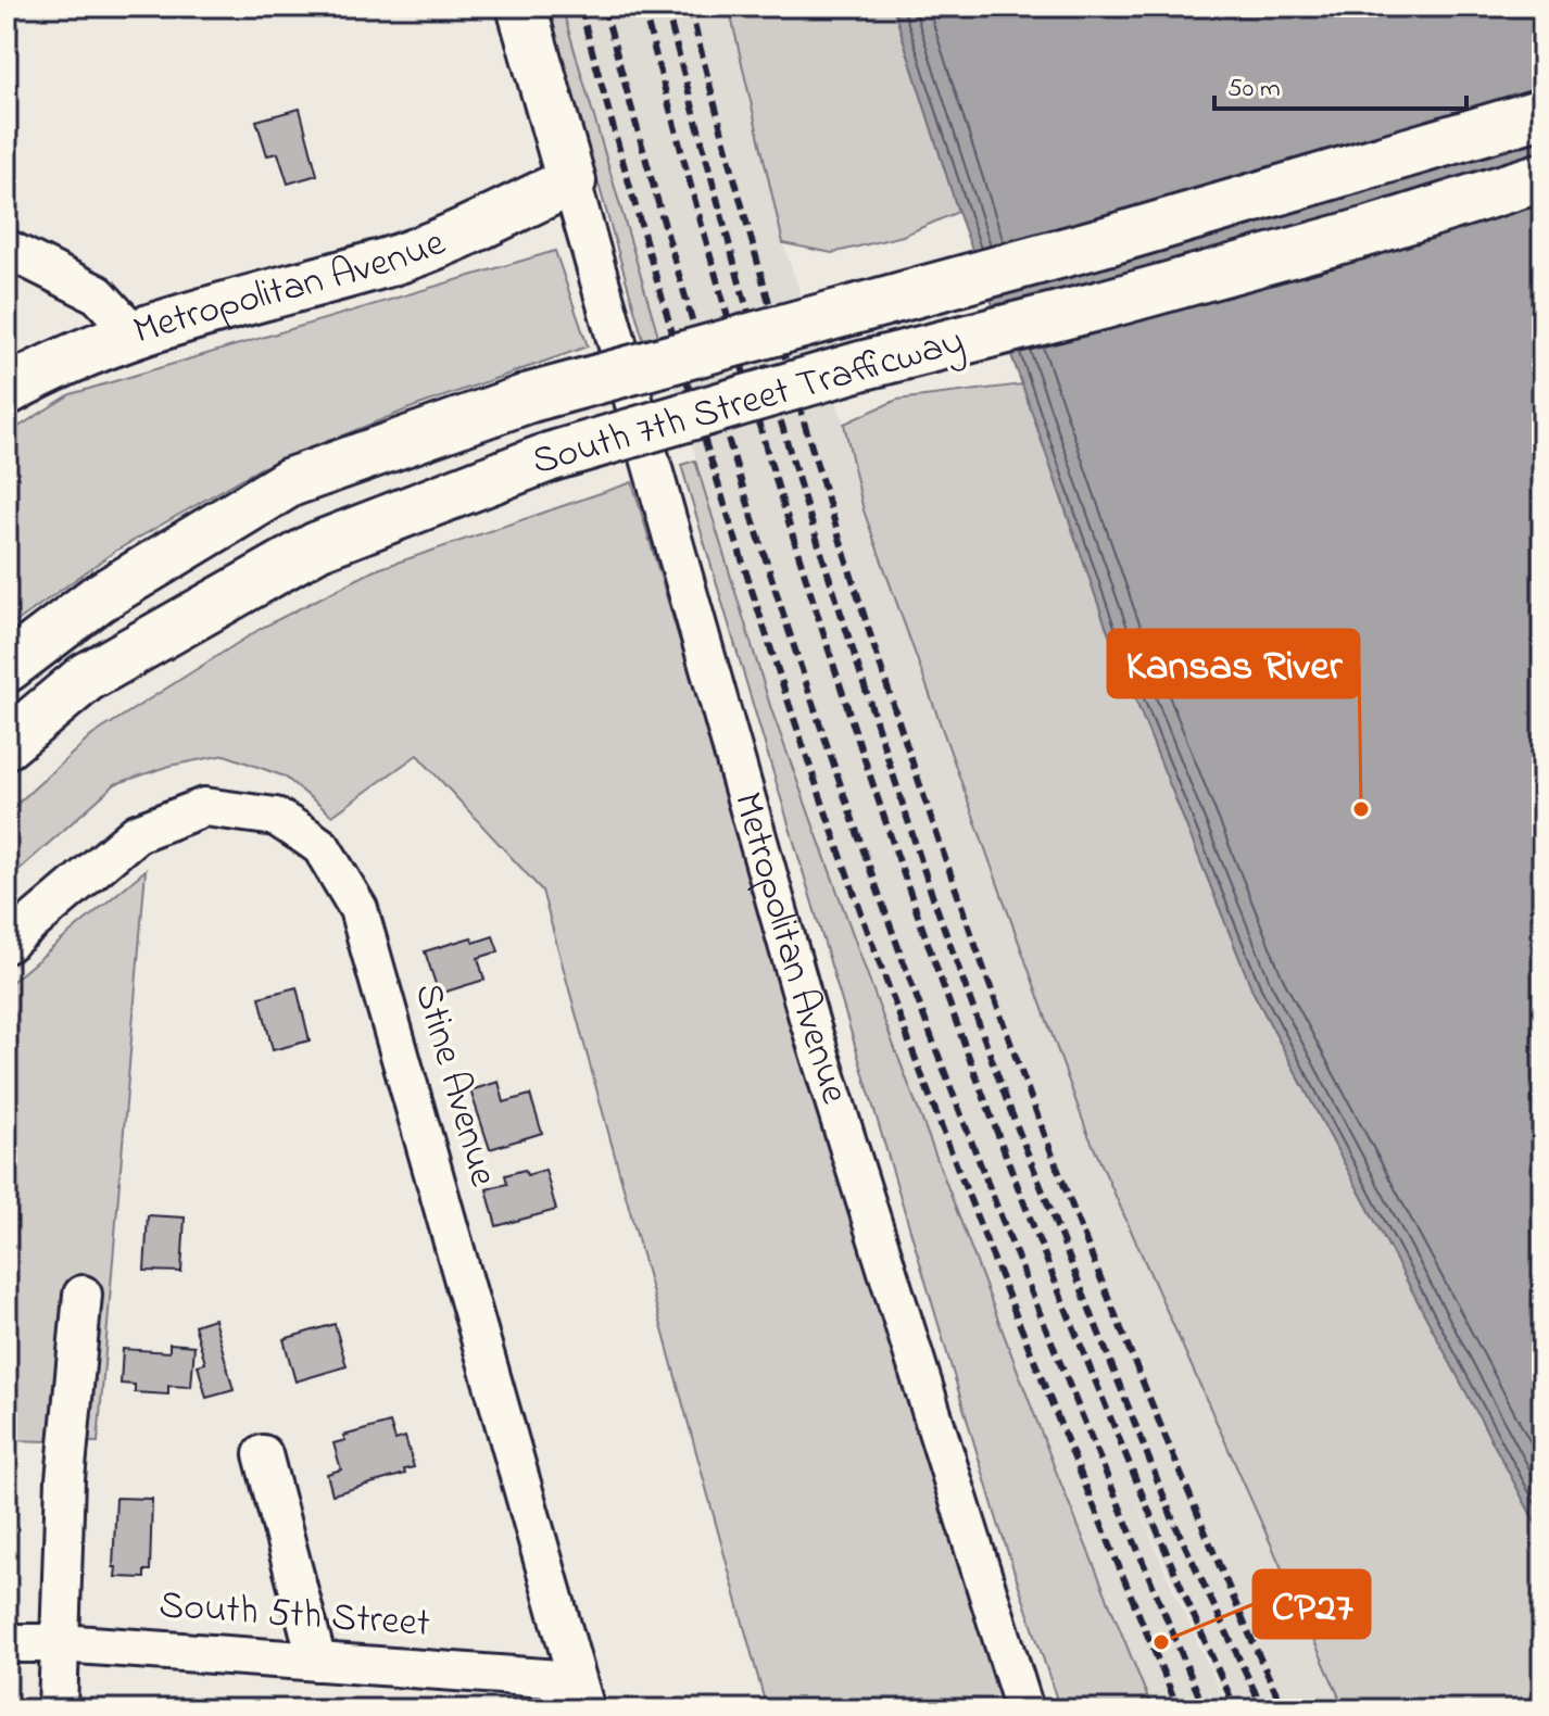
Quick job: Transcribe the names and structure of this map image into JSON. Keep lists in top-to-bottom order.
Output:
{
  "streets": {
    "main road": ["Metropolitan Avenue", "South 7th Street Trafficway"],
    "street": ["Stine Avenue", "South 5th Street"]
  },
  "crossings": [
    ["Stine Avenue", "South 5th Street"]
  ],
  "places": ["Kansas River", "CP27"],
  "scale_bar": "50 m"
}
